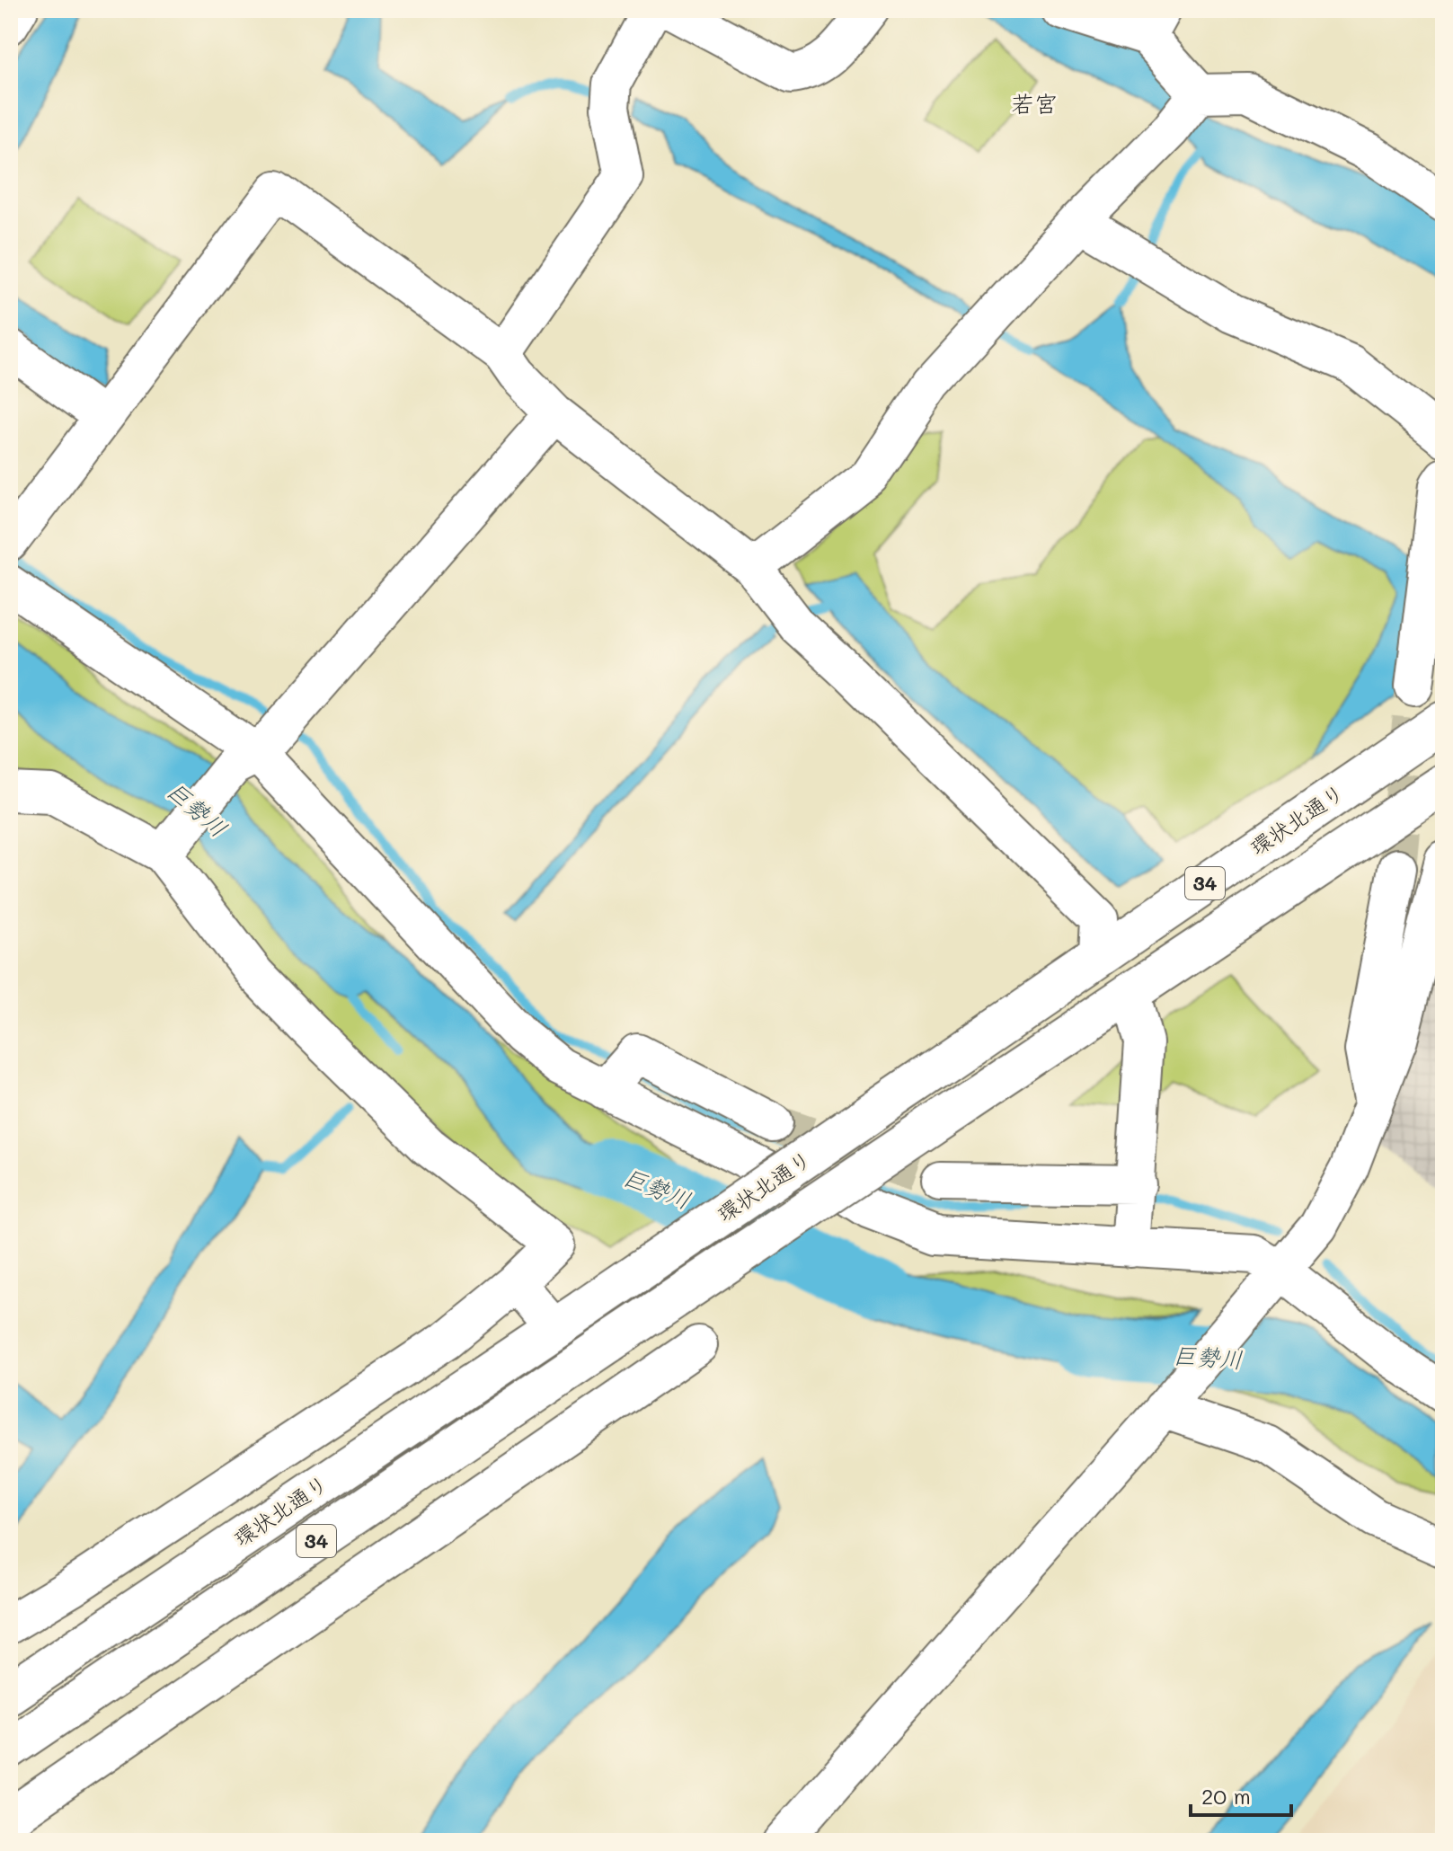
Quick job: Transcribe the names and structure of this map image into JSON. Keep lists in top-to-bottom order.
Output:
{
  "streets": {
    "highway": ["環状北通り", "34"]
  },
  "districts": ["若宮"],
  "water": ["巨勢川"],
  "scale_bar": "20 m"
}
